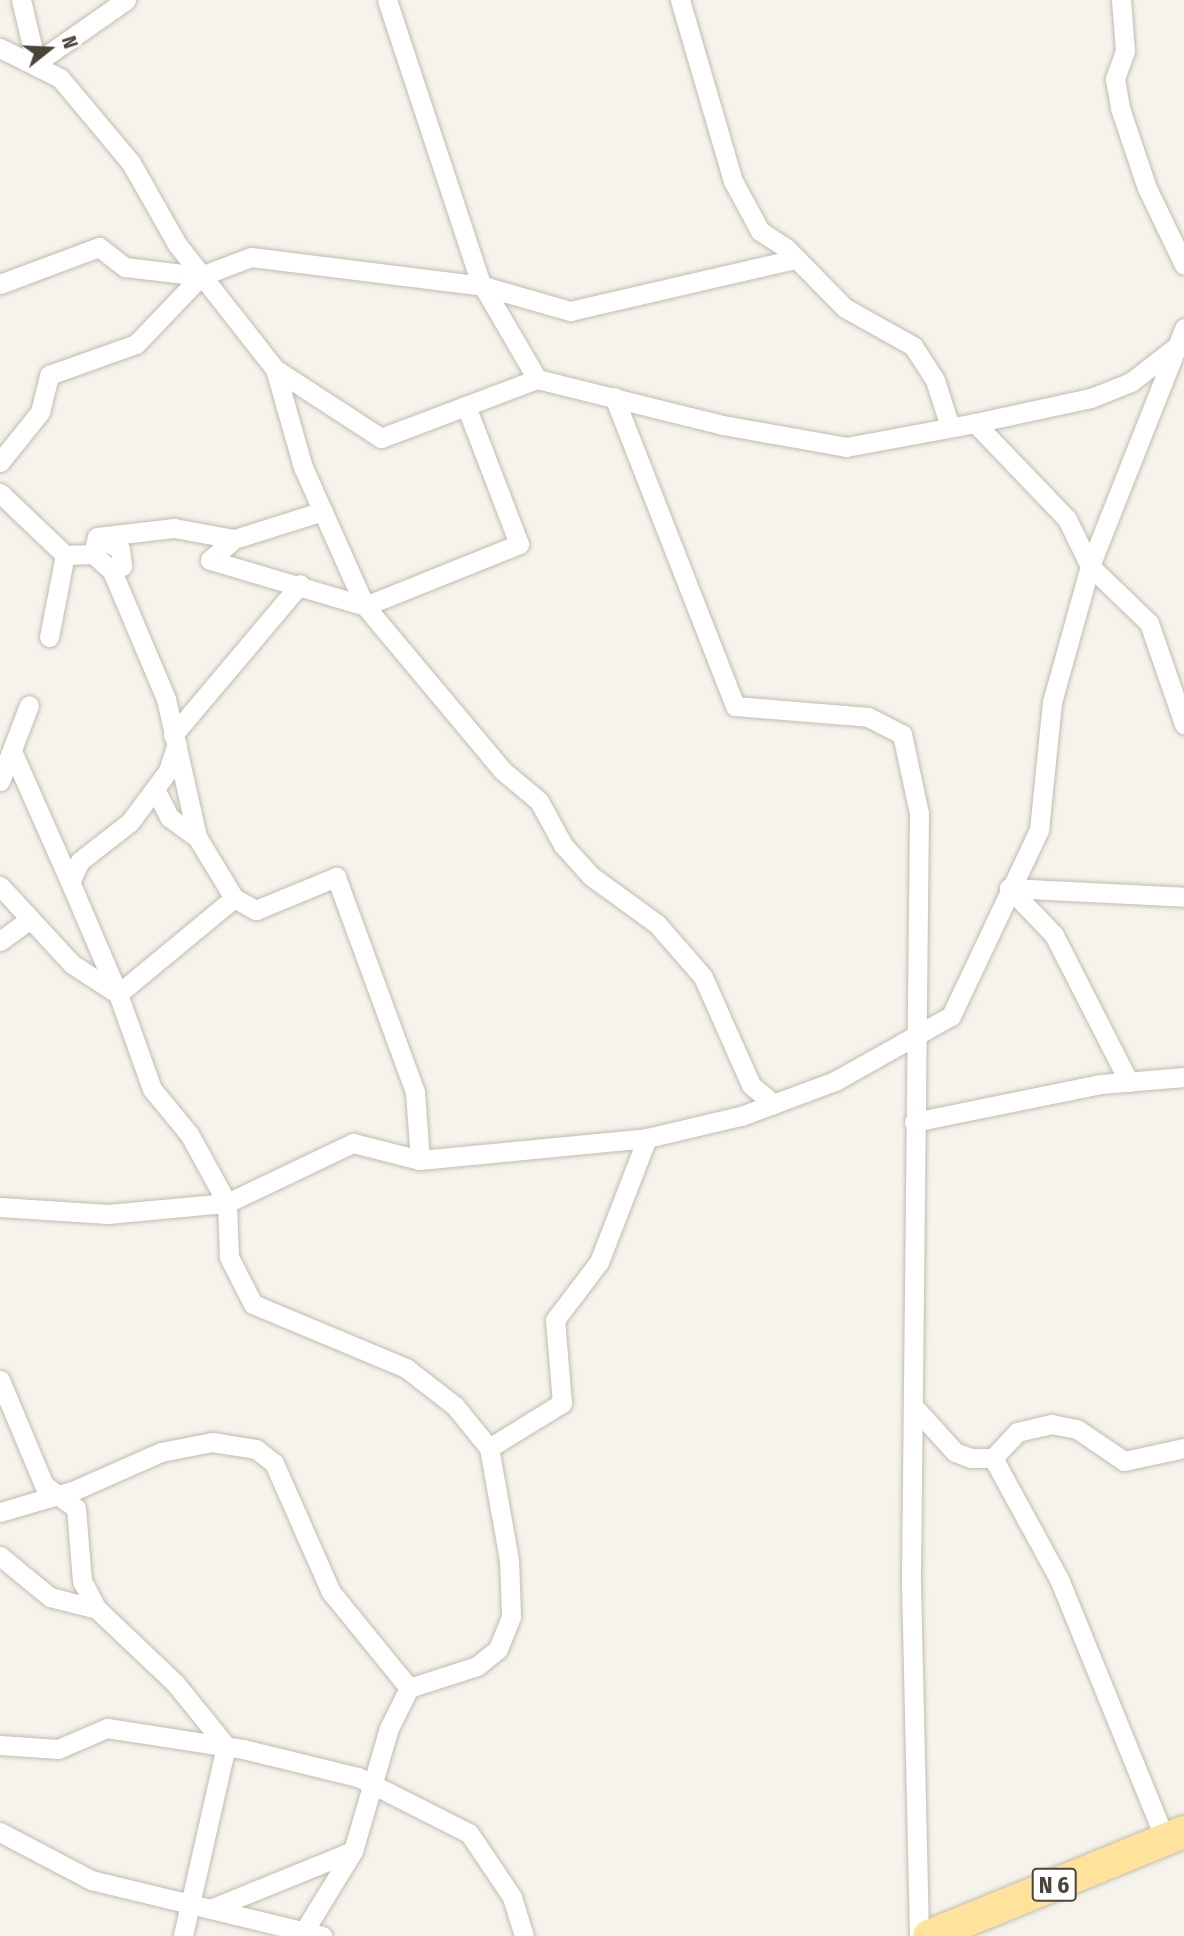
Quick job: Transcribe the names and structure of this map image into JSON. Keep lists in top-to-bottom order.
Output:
{
  "streets": {
    "main road": ["N 6"]
  },
  "north": "right"
}
